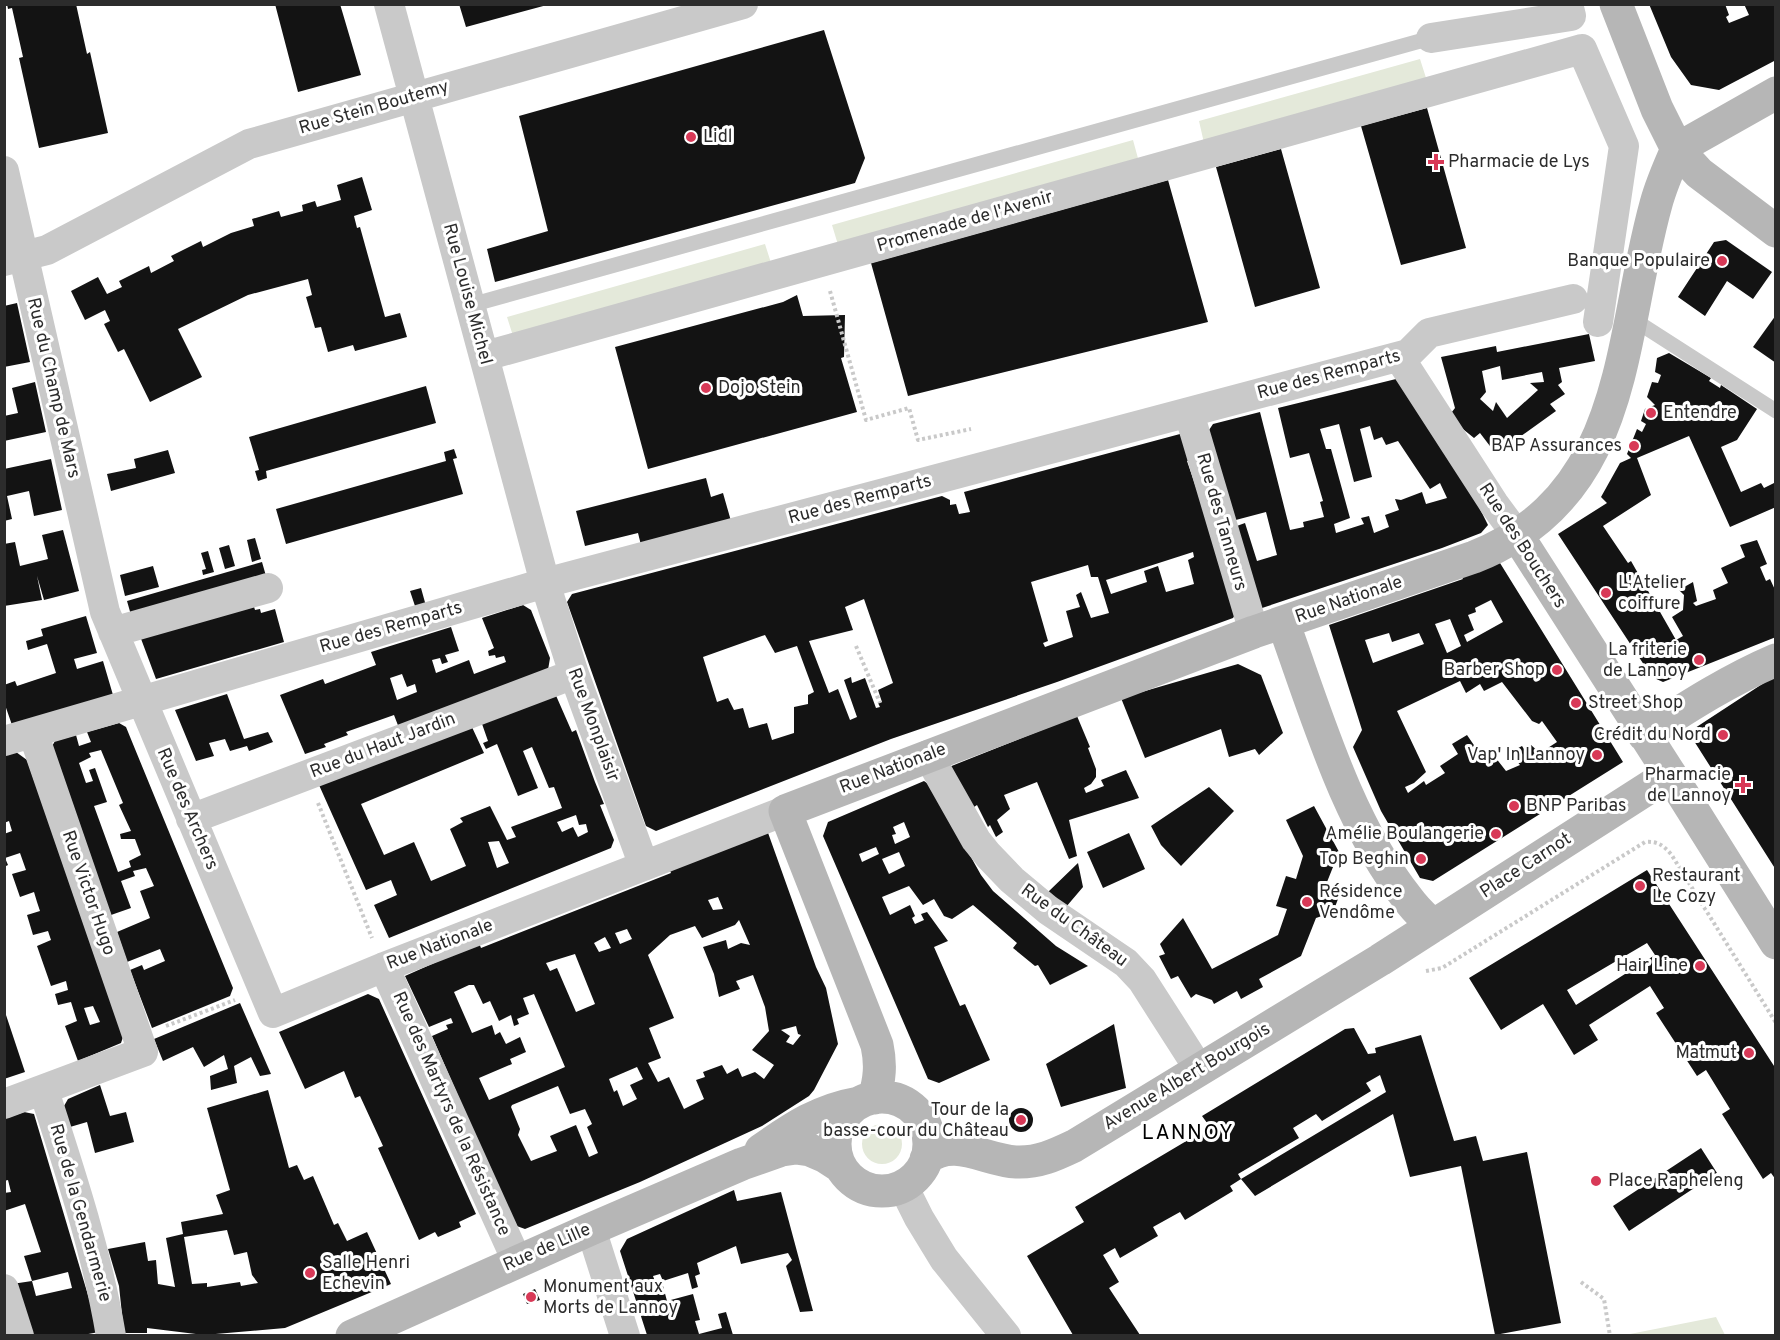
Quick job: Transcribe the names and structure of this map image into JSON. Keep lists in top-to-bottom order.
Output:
{
  "streets": {
    "main road": [
      "Rue des Bouchers",
      "Rue Nationale",
      "Place Carnot",
      "Avenue Albert Bourgois",
      "Rue de Lille"
    ],
    "street": [
      "Rue Stein Boutemy",
      "Promenade de l'Avenir",
      "Rue Louise Michel",
      "Rue des Remparts",
      "Rue du Champ de Mars",
      "Rue des Tanneurs",
      "Rue Monplaisir",
      "Rue du Haut Jardin",
      "Rue des Archers",
      "Rue Victor Hugo",
      "Rue du Château",
      "Rue des Martyrs de la Résistance",
      "Rue de la Gendarmerie"
    ]
  },
  "crossings": [
    ["Rue Stein Boutemy", "Rue Louise Michel"],
    ["Rue Stein Boutemy", "Rue du Champ de Mars"],
    ["Promenade de l'Avenir", "Rue Louise Michel"],
    ["Rue Louise Michel", "Rue des Remparts"],
    ["Rue Louise Michel", "Rue Monplaisir"],
    ["Rue des Remparts", "Rue des Tanneurs"],
    ["Rue des Remparts", "Rue des Bouchers"],
    ["Rue des Remparts", "Rue Monplaisir"],
    ["Rue des Remparts", "Rue des Archers"],
    ["Rue des Remparts", "Rue Victor Hugo"],
    ["Rue du Champ de Mars", "Rue des Archers"],
    ["Rue des Tanneurs", "Rue Nationale"],
    ["Rue des Bouchers", "Rue Nationale"],
    ["Rue Nationale", "Rue Monplaisir"],
    ["Rue Nationale", "Rue des Archers"],
    ["Rue Nationale", "Rue du Château"],
    ["Rue Nationale", "Rue des Martyrs de la Résistance"],
    ["Rue Monplaisir", "Rue du Haut Jardin"],
    ["Rue du Haut Jardin", "Rue des Archers"],
    ["Place Carnot", "Avenue Albert Bourgois"],
    ["Rue du Château", "Avenue Albert Bourgois"],
    ["Avenue Albert Bourgois", "Rue de Lille"],
    ["Rue des Martyrs de la Résistance", "Rue de Lille"]
  ],
  "districts": ["LANNOY"],
  "places": {
    "other": [
      "Lidl",
      "Banque Populaire",
      "Dojo Stein",
      "Entendre",
      "BAP Assurances",
      "L'Atelier coiffure",
      "La friterie de Lannoy",
      "Barber Shop",
      "Street Shop",
      "Crédit du Nord",
      "Vap' In Lannoy",
      "BNP Paribas",
      "Amélie Boulangerie",
      "Top Beghin",
      "Restaurant Le Cozy",
      "Résidence Vendôme",
      "Hair Line",
      "Matmut",
      "Tour de la basse-cour du Château",
      "Place Rapheleng",
      "Salle Henri Echevin",
      "Monument aux Morts de Lannoy"
    ],
    "health": ["Pharmacie de Lys", "Pharmacie de Lannoy"]
  }
}
